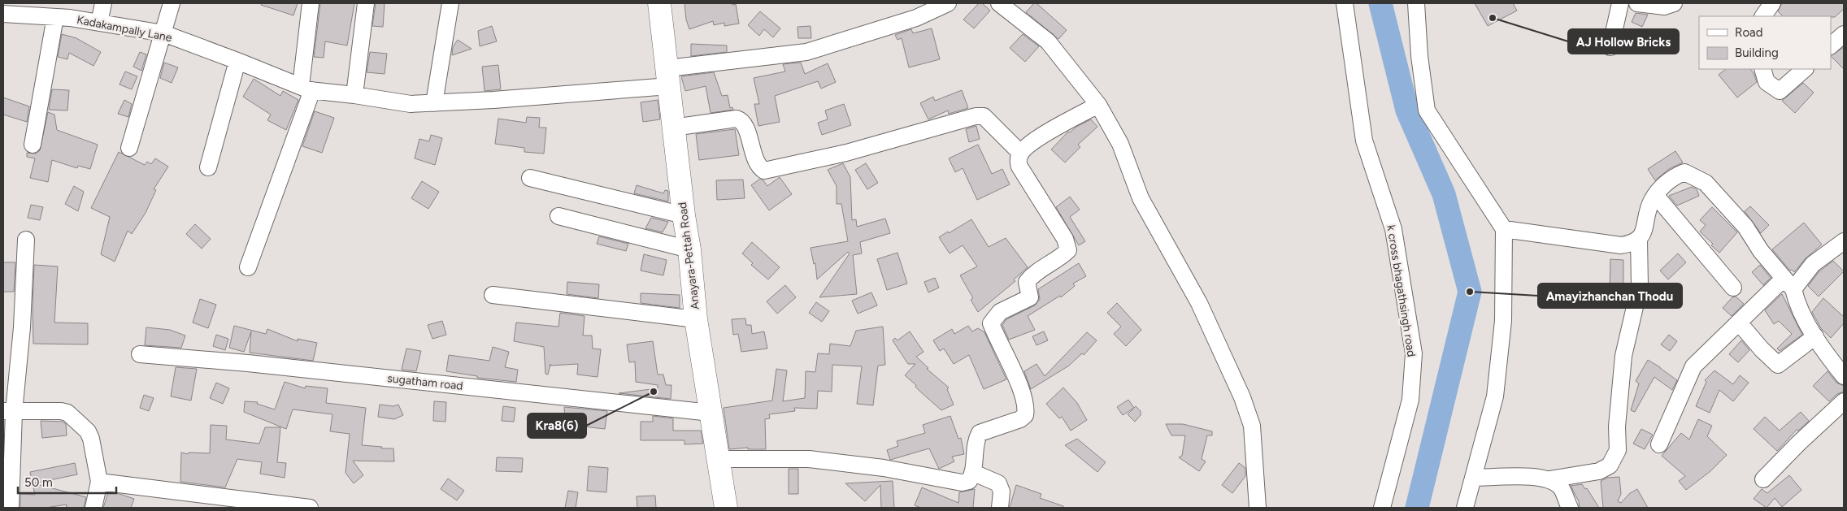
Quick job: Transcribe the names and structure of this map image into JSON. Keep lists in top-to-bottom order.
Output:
{
  "streets": {
    "main road": ["Anayara-Pettah Road"],
    "street": ["Kadakampally Lane", "k cross bhagathsingh road", "sugatham road"]
  },
  "crossings": [
    ["Kadakampally Lane", "Anayara-Pettah Road"],
    ["Anayara-Pettah Road", "sugatham road"]
  ],
  "places": ["AJ Hollow Bricks", "Amayizhanchan Thodu", "Kra8(6)"],
  "legend": ["Road", "Building"],
  "scale_bar": "50 m"
}
